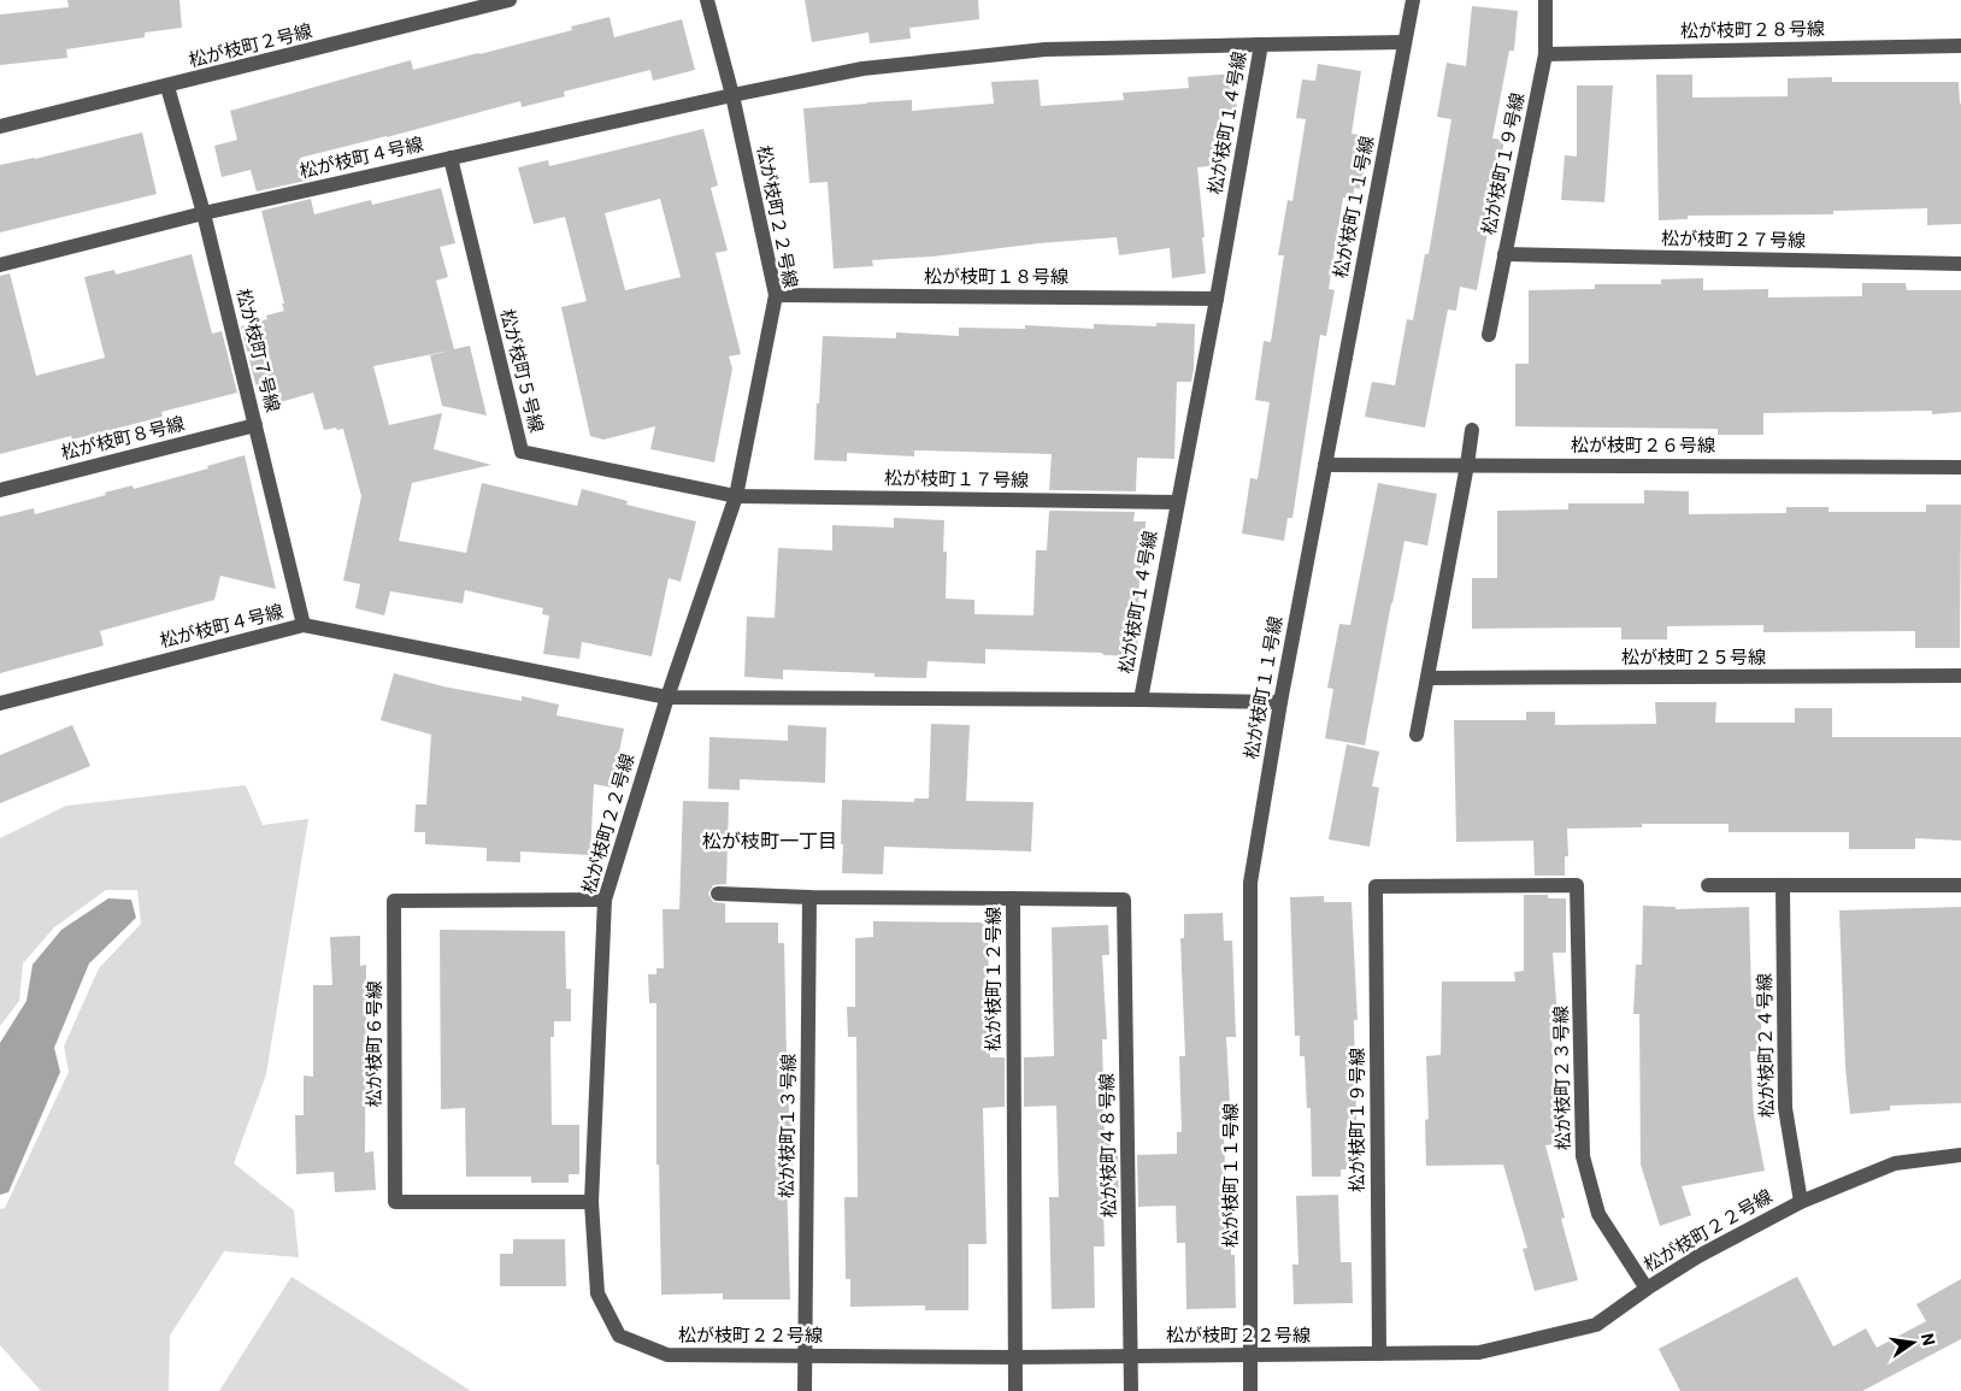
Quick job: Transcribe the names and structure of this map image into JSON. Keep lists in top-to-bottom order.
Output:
{
  "streets": {
    "street": [
      "松が枝町２８号線",
      "松が枝町２号線",
      "松が枝町１４号線",
      "松が枝町４号線",
      "松が枝町１９号線",
      "松が枝町１１号線",
      "松が枝町２２号線",
      "松が枝町２７号線",
      "松が枝町１８号線",
      "松が枝町７号線",
      "松が枝町５号線",
      "松が枝町８号線",
      "松が枝町２６号線",
      "松が枝町１７号線",
      "松が枝町２５号線",
      "松が枝町１２号線",
      "松が枝町６号線",
      "松が枝町２４号線",
      "松が枝町２３号線",
      "松が枝町１３号線",
      "松が枝町４８号線"
    ]
  },
  "crossings": [
    ["松が枝町２８号線", "松が枝町１９号線"],
    ["松が枝町２号線", "松が枝町７号線"],
    ["松が枝町１４号線", "松が枝町４号線"],
    ["松が枝町１４号線", "松が枝町１１号線"],
    ["松が枝町１４号線", "松が枝町２２号線"],
    ["松が枝町１４号線", "松が枝町１８号線"],
    ["松が枝町１４号線", "松が枝町１７号線"],
    ["松が枝町４号線", "松が枝町２２号線"],
    ["松が枝町４号線", "松が枝町７号線"],
    ["松が枝町４号線", "松が枝町５号線"],
    ["松が枝町１９号線", "松が枝町２２号線"],
    ["松が枝町１９号線", "松が枝町２７号線"],
    ["松が枝町１９号線", "松が枝町２３号線"],
    ["松が枝町１１号線", "松が枝町２２号線"],
    ["松が枝町１１号線", "松が枝町２６号線"],
    ["松が枝町２２号線", "松が枝町１８号線"],
    ["松が枝町２２号線", "松が枝町５号線"],
    ["松が枝町２２号線", "松が枝町１７号線"],
    ["松が枝町２２号線", "松が枝町１２号線"],
    ["松が枝町２２号線", "松が枝町６号線"],
    ["松が枝町２２号線", "松が枝町２４号線"],
    ["松が枝町２２号線", "松が枝町２３号線"],
    ["松が枝町２２号線", "松が枝町１３号線"],
    ["松が枝町２２号線", "松が枝町４８号線"],
    ["松が枝町７号線", "松が枝町８号線"],
    ["松が枝町５号線", "松が枝町１７号線"],
    ["松が枝町１２号線", "松が枝町１３号線"],
    ["松が枝町１２号線", "松が枝町４８号線"]
  ],
  "districts": ["松が枝町一丁目"],
  "north": "right"
}
